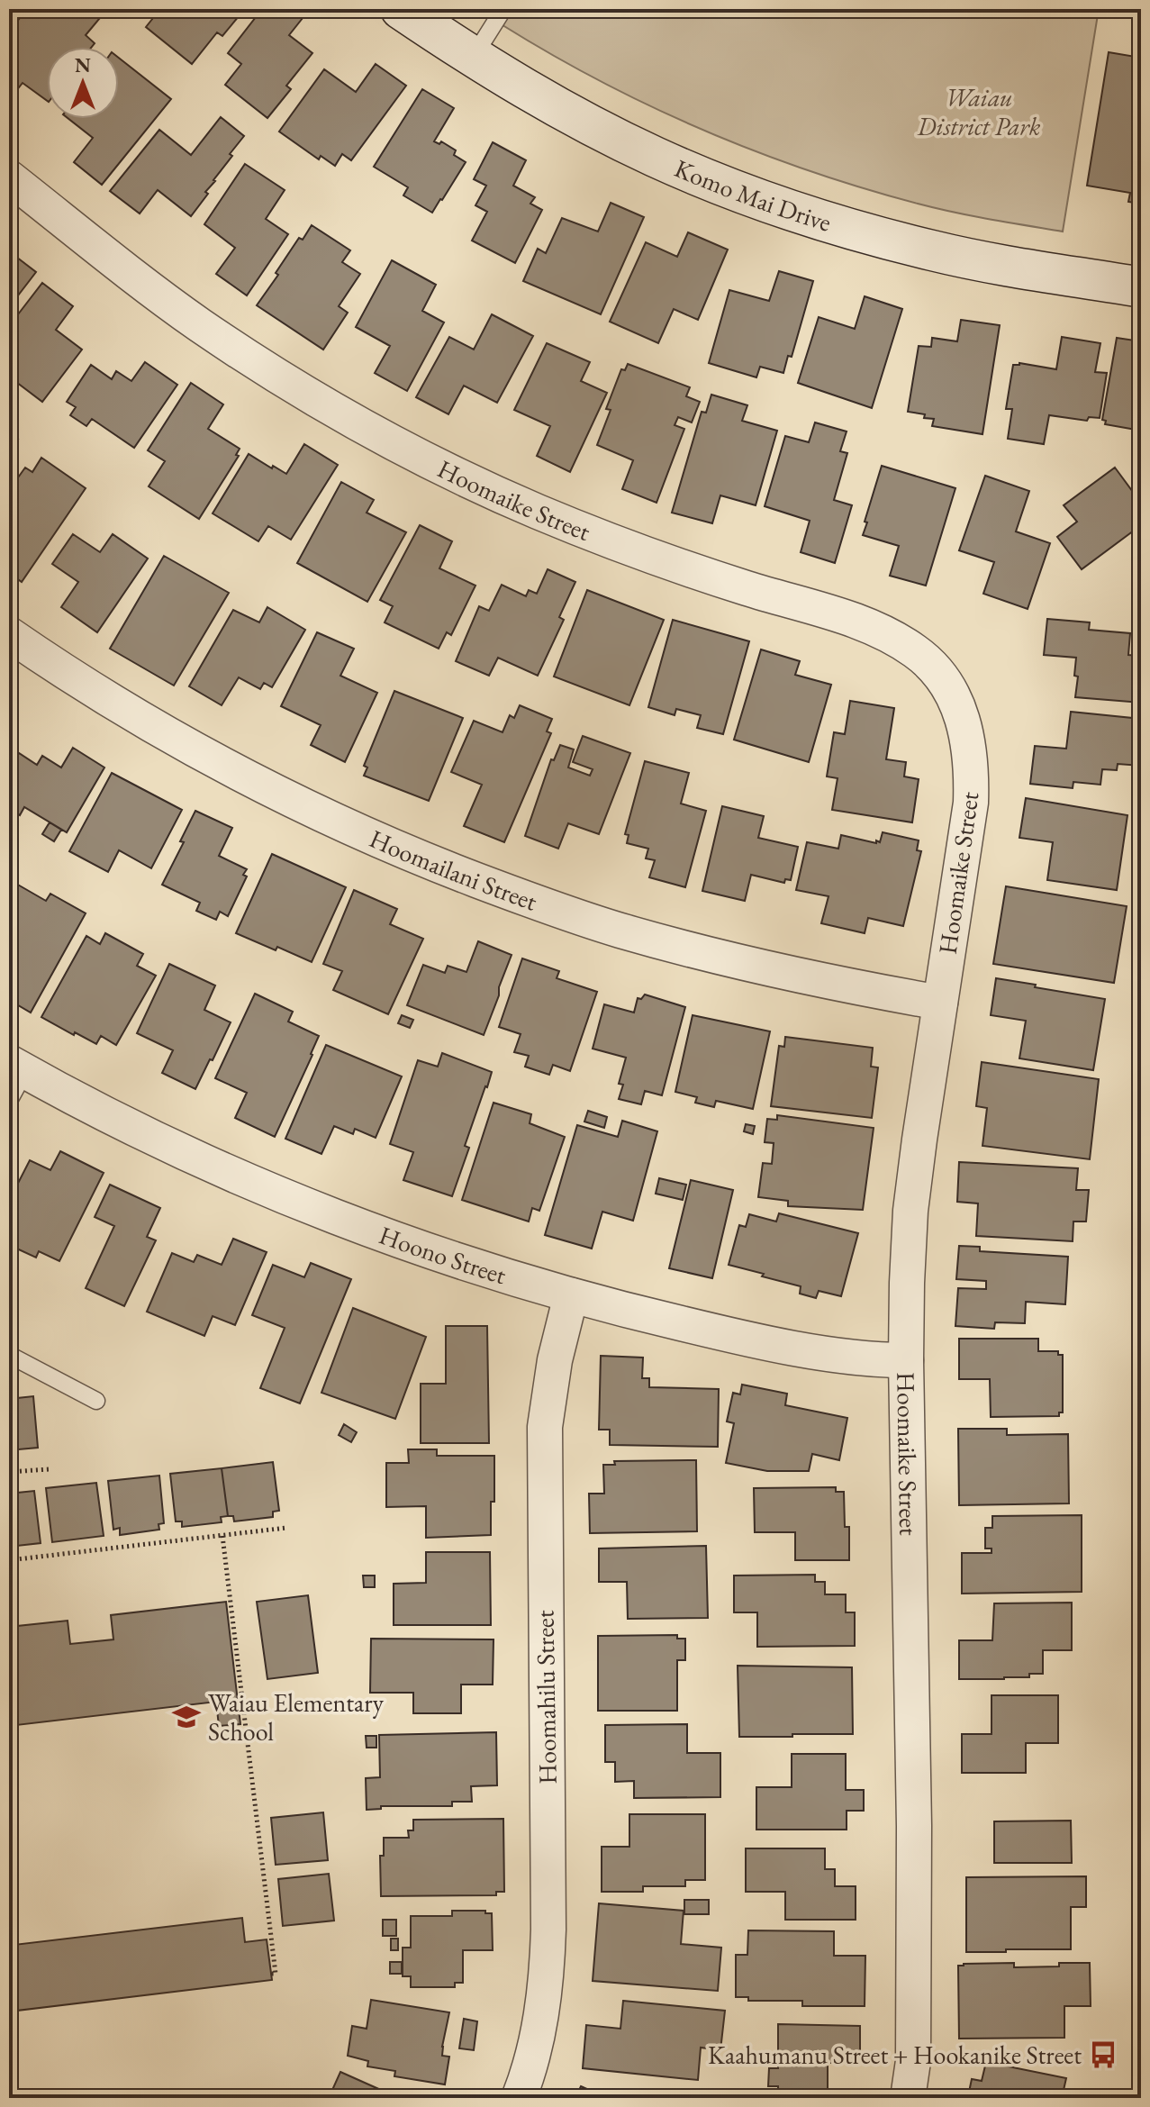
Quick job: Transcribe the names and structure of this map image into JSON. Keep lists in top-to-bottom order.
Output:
{
  "streets": {
    "street": [
      "Komo Mai Drive",
      "Hoomaike Street",
      "Hoomailani Street",
      "Hoono Street",
      "Hoomahilu Street"
    ]
  },
  "crossings": [
    ["Hoomaike Street", "Hoomailani Street"],
    ["Hoomaike Street", "Hoono Street"],
    ["Hoono Street", "Hoomahilu Street"]
  ],
  "parks": ["Waiau District Park"],
  "places": {
    "school or university": ["Waiau Elementary School"],
    "bus stop": ["Kaahumanu Street + Hookanike Street"]
  },
  "north": "top"
}
